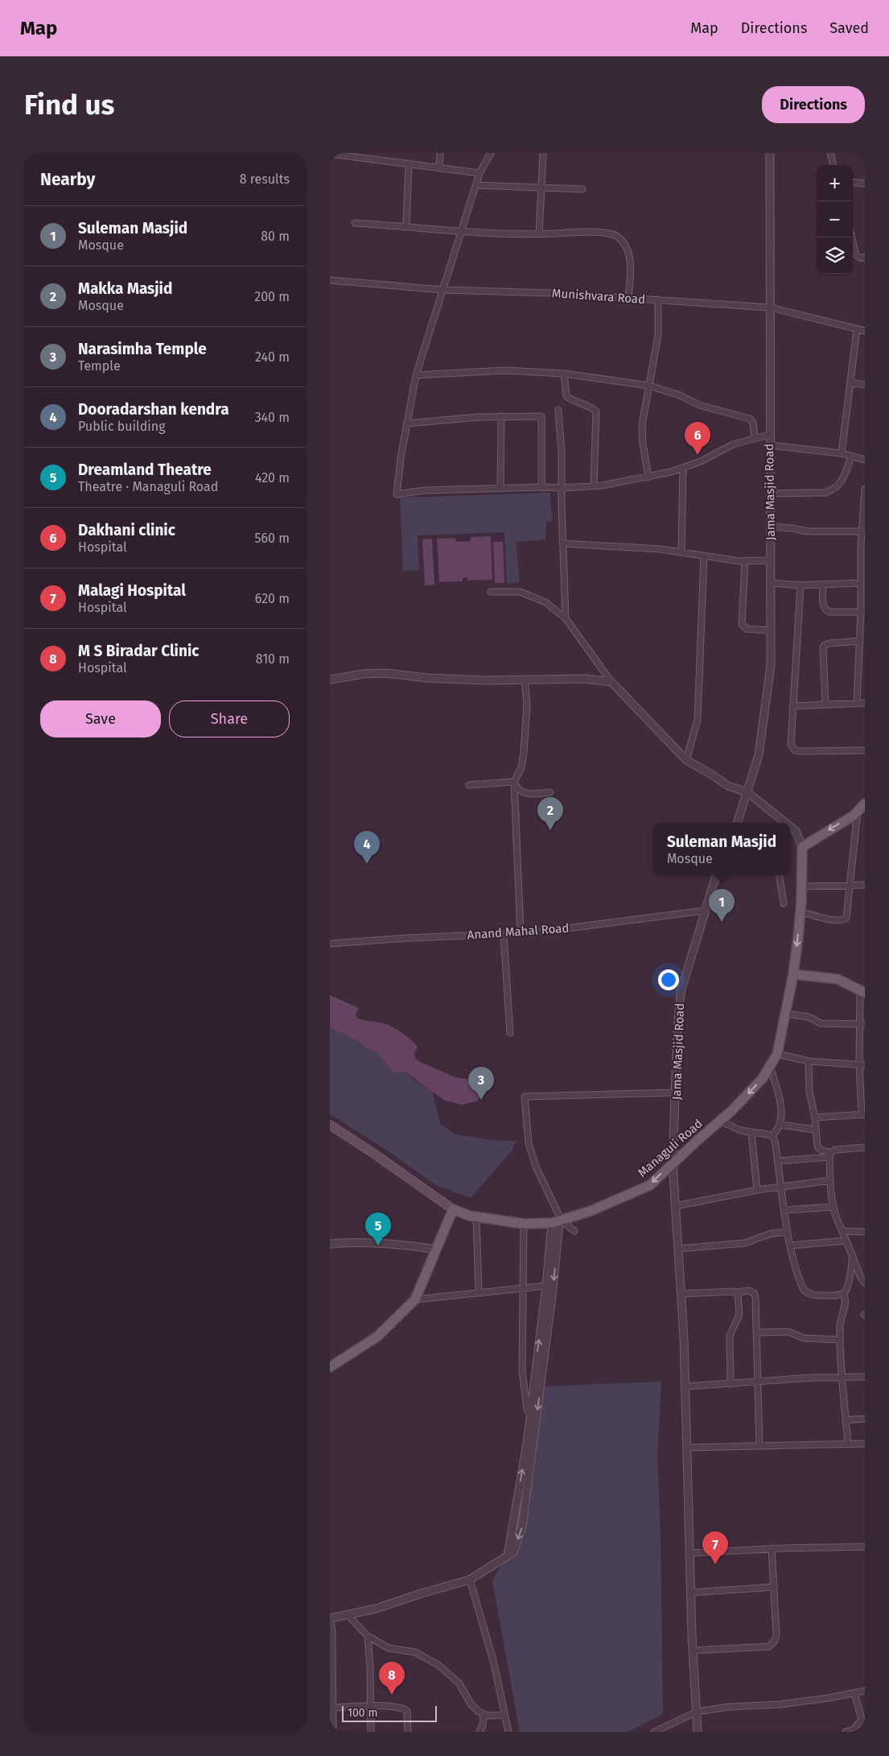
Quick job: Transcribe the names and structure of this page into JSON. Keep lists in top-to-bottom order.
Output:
{
  "streets": {
    "main road": ["Managuli Road"],
    "street": ["Munishvara Road", "Jama Masjid Road", "Anand Mahal Road"]
  },
  "crossings": [
    ["Munishvara Road", "Jama Masjid Road"],
    ["Jama Masjid Road", "Anand Mahal Road"],
    ["Jama Masjid Road", "Managuli Road"]
  ],
  "one_way": ["Managuli Road"],
  "scale_bar": "100 m",
  "page": {
    "header": "Map",
    "nav": ["Map", "Directions", "Saved"],
    "buttons": [
      "Directions",
      ["Save", "Share"]
    ],
    "title": "Find us",
    "heading": ["Nearby", "8 results"],
    "map_buttons": ["+", "−"],
    "list": [
      {
        "mark": "1",
        "name": "Suleman Masjid",
        "note": "Mosque",
        "value": "80 m"
      },
      {
        "mark": "2",
        "name": "Makka Masjid",
        "note": "Mosque",
        "value": "200 m"
      },
      {
        "mark": "3",
        "name": "Narasimha Temple",
        "note": "Temple",
        "value": "240 m"
      },
      {
        "mark": "4",
        "name": "Dooradarshan kendra",
        "note": "Public building",
        "value": "340 m"
      },
      {
        "mark": "5",
        "name": "Dreamland Theatre",
        "note": "Theatre · Managuli Road",
        "value": "420 m"
      },
      {
        "mark": "6",
        "name": "Dakhani clinic",
        "note": "Hospital",
        "value": "560 m"
      },
      {
        "mark": "7",
        "name": "Malagi Hospital",
        "note": "Hospital",
        "value": "620 m"
      },
      {
        "mark": "8",
        "name": "M S Biradar Clinic",
        "note": "Hospital",
        "value": "810 m"
      }
    ],
    "pins": [
      "6",
      "2",
      "4",
      "1",
      "3",
      "5",
      "7",
      "8"
    ],
    "popup": ["Suleman Masjid", "Mosque"],
    "scale": "100 m"
  }
}
